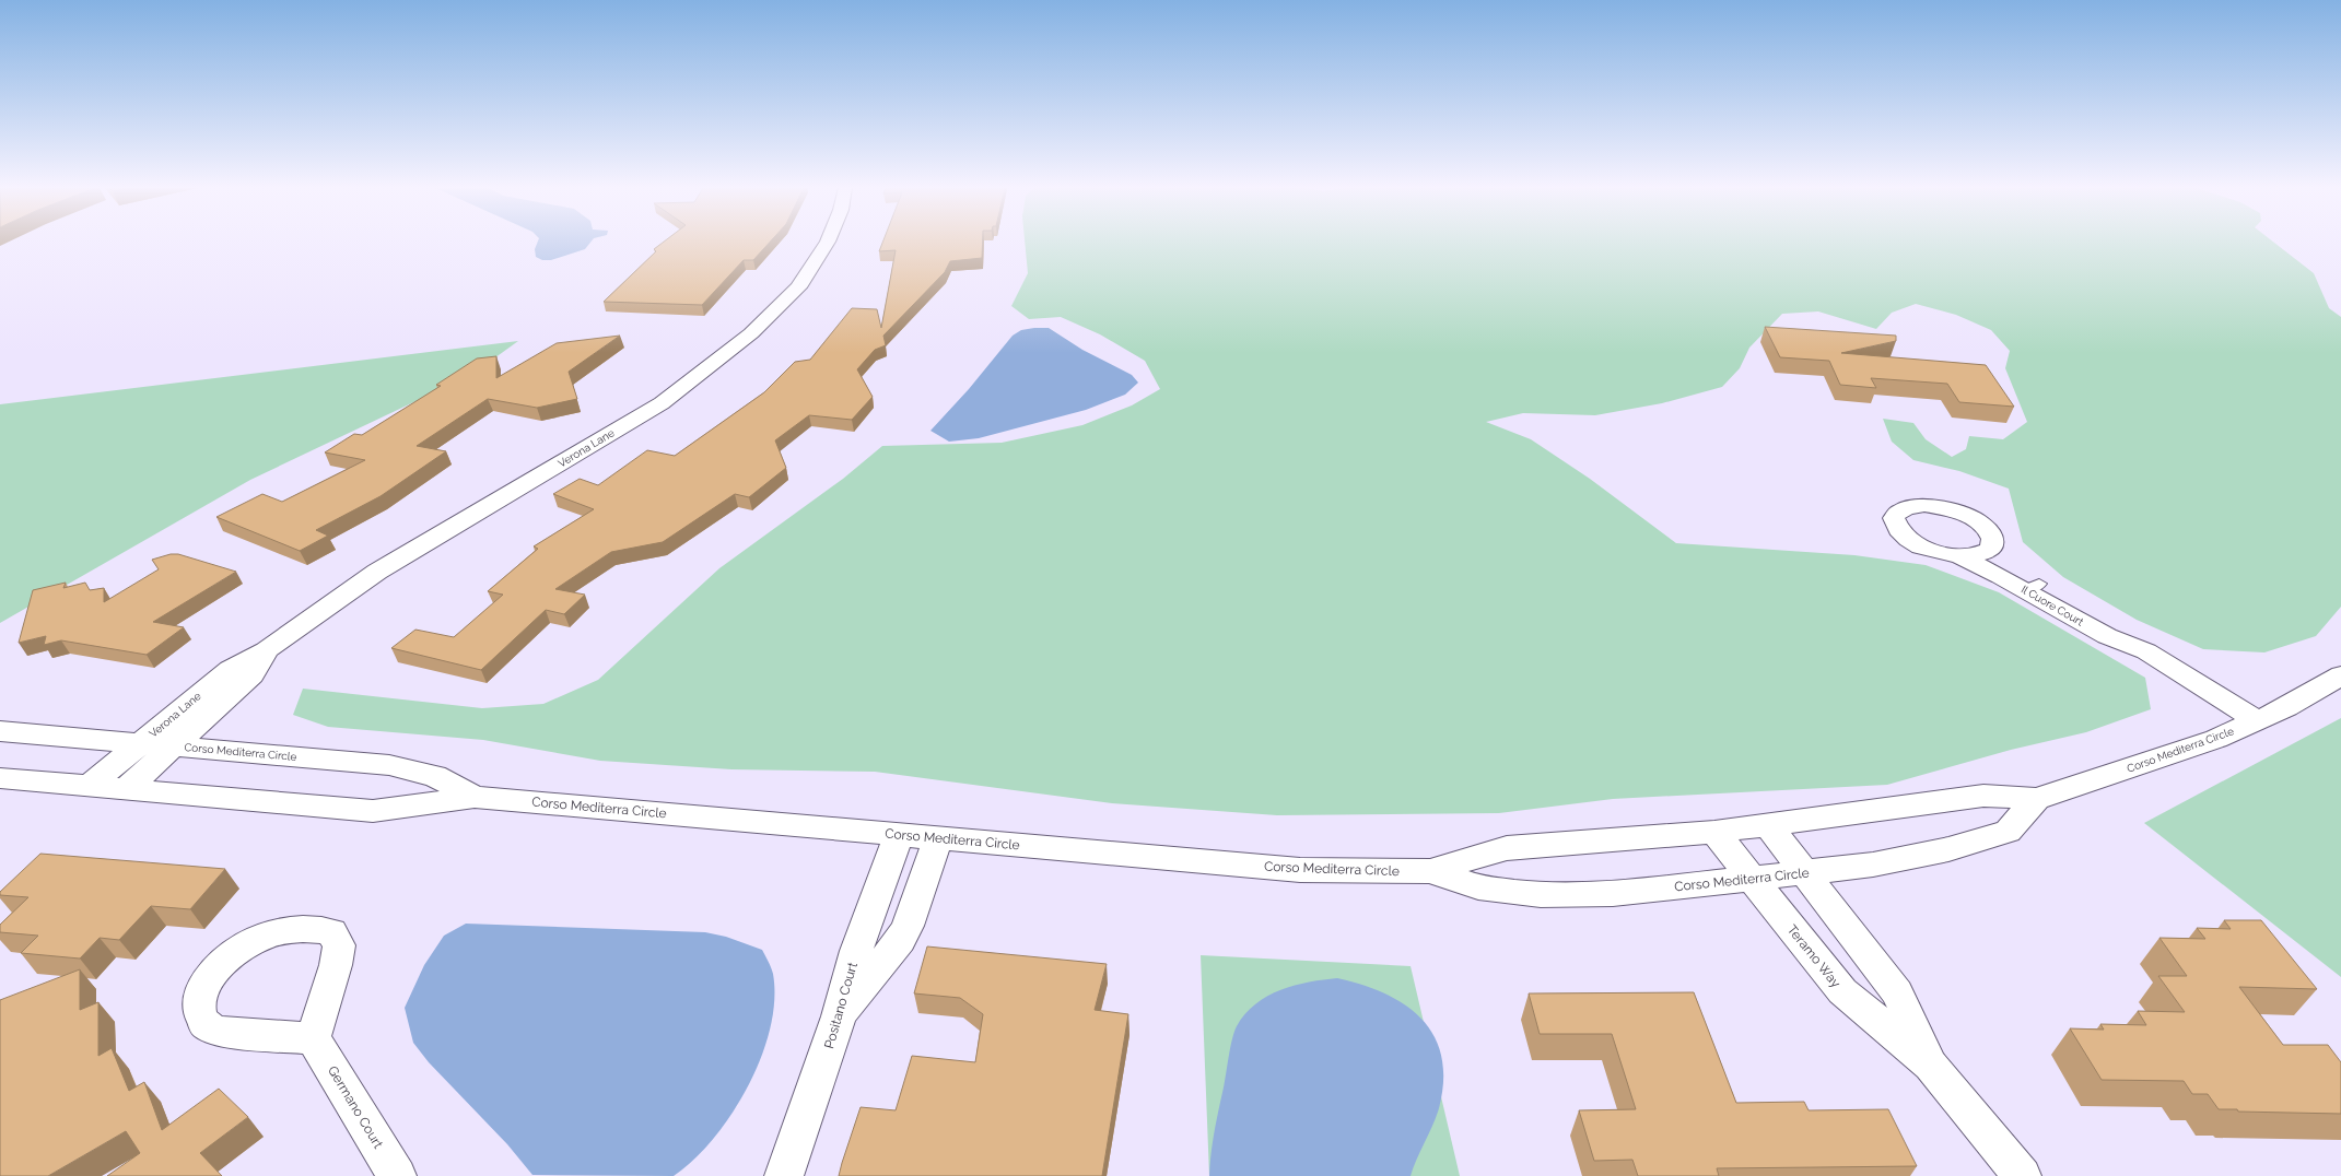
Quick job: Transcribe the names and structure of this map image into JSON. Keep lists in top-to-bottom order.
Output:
{
  "streets": {
    "street": [
      "Verona Lane",
      "Il Cuore Court",
      "Corso Mediterra Circle",
      "Teramo Way",
      "Positano Court",
      "Germano Court"
    ]
  },
  "crossings": [
    ["Verona Lane", "Corso Mediterra Circle"],
    ["Il Cuore Court", "Corso Mediterra Circle"],
    ["Corso Mediterra Circle", "Teramo Way"],
    ["Corso Mediterra Circle", "Positano Court"]
  ]
}
